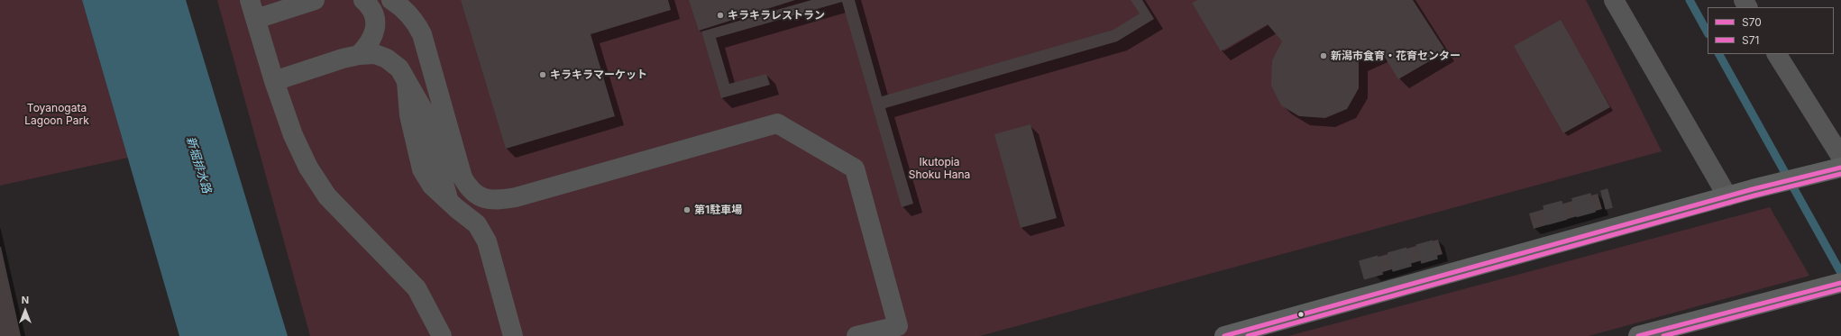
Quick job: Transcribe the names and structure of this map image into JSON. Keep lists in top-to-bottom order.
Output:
{
  "water": ["新堀排水路"],
  "parks": ["Toyanogata Lagoon Park", "Ikutopia Shoku Hana"],
  "places": [
    "キラキラレストラン",
    "新潟市食育・花育センター",
    "キラキラマーケット",
    "第1駐車場"
  ],
  "lines": ["transit line S70", "transit line S71"],
  "legend": ["S70", "S71"],
  "north": "top"
}
